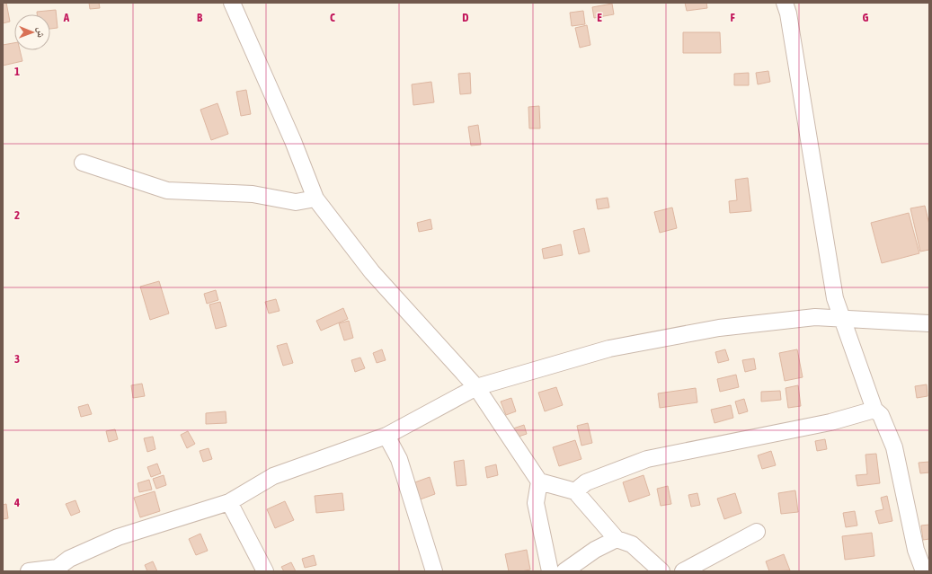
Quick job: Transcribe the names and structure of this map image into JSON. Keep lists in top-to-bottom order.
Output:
{
  "north": "right",
  "grid": {
    "columns": [
      "A",
      "B",
      "C",
      "D",
      "E",
      "F",
      "G"
    ],
    "rows": [
      "1",
      "2",
      "3",
      "4"
    ]
  }
}
